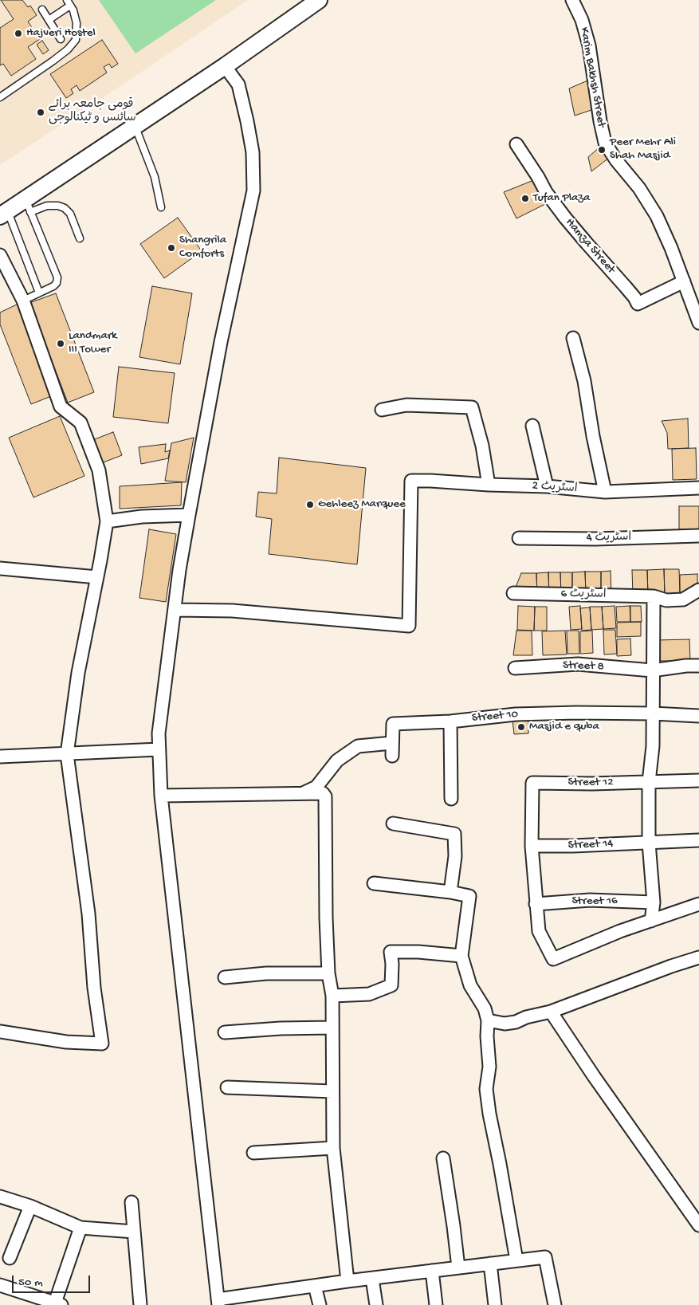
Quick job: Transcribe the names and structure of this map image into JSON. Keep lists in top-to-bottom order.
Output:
{
  "streets": {
    "street": [
      "Karim Bakhsh Street",
      "Hamza Street",
      "اسٹریٹ 2",
      "اسٹریٹ 4",
      "اسٹریٹ 6",
      "Street 8",
      "Street 10",
      "Street 12",
      "Street 14",
      "Street 16"
    ]
  },
  "crossings": [
    ["Karim Bakhsh Street", "Hamza Street"],
    ["Street 12", "Street 14"]
  ],
  "places": [
    "Hajveri Hostel",
    "قومی جامعہ برائے سائنس و ٹیکنالوجی",
    "Peer Mehr Ali Shah Masjid",
    "Tufan Plaza",
    "Shangrila Comforts",
    "Landmark III Tower",
    "Gehleez Marquee",
    "Masjid e quba"
  ],
  "scale_bar": "50 m"
}
